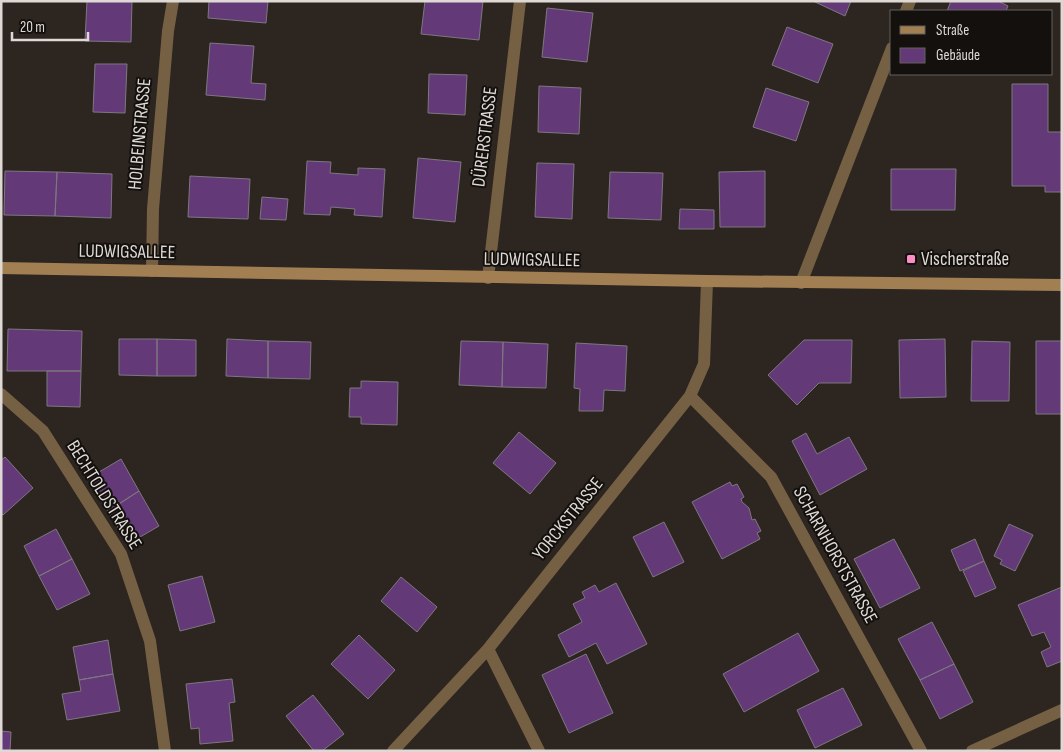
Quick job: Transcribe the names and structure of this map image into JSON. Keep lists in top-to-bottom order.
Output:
{
  "streets": {
    "street": [
      "HOLBEINSTRASSE",
      "DÜRERSTRASSE",
      "LUDWIGSALLEE",
      "BECHTOLDSTRASSE",
      "YORCKSTRASSE",
      "SCHARNHORSTSTRASSE"
    ]
  },
  "crossings": [
    ["HOLBEINSTRASSE", "LUDWIGSALLEE"],
    ["DÜRERSTRASSE", "LUDWIGSALLEE"],
    ["LUDWIGSALLEE", "YORCKSTRASSE"],
    ["YORCKSTRASSE", "SCHARNHORSTSTRASSE"]
  ],
  "places": {
    "transit": ["Vischerstraße"]
  },
  "legend": ["Straße", "Gebäude"],
  "scale_bar": "20 m"
}
